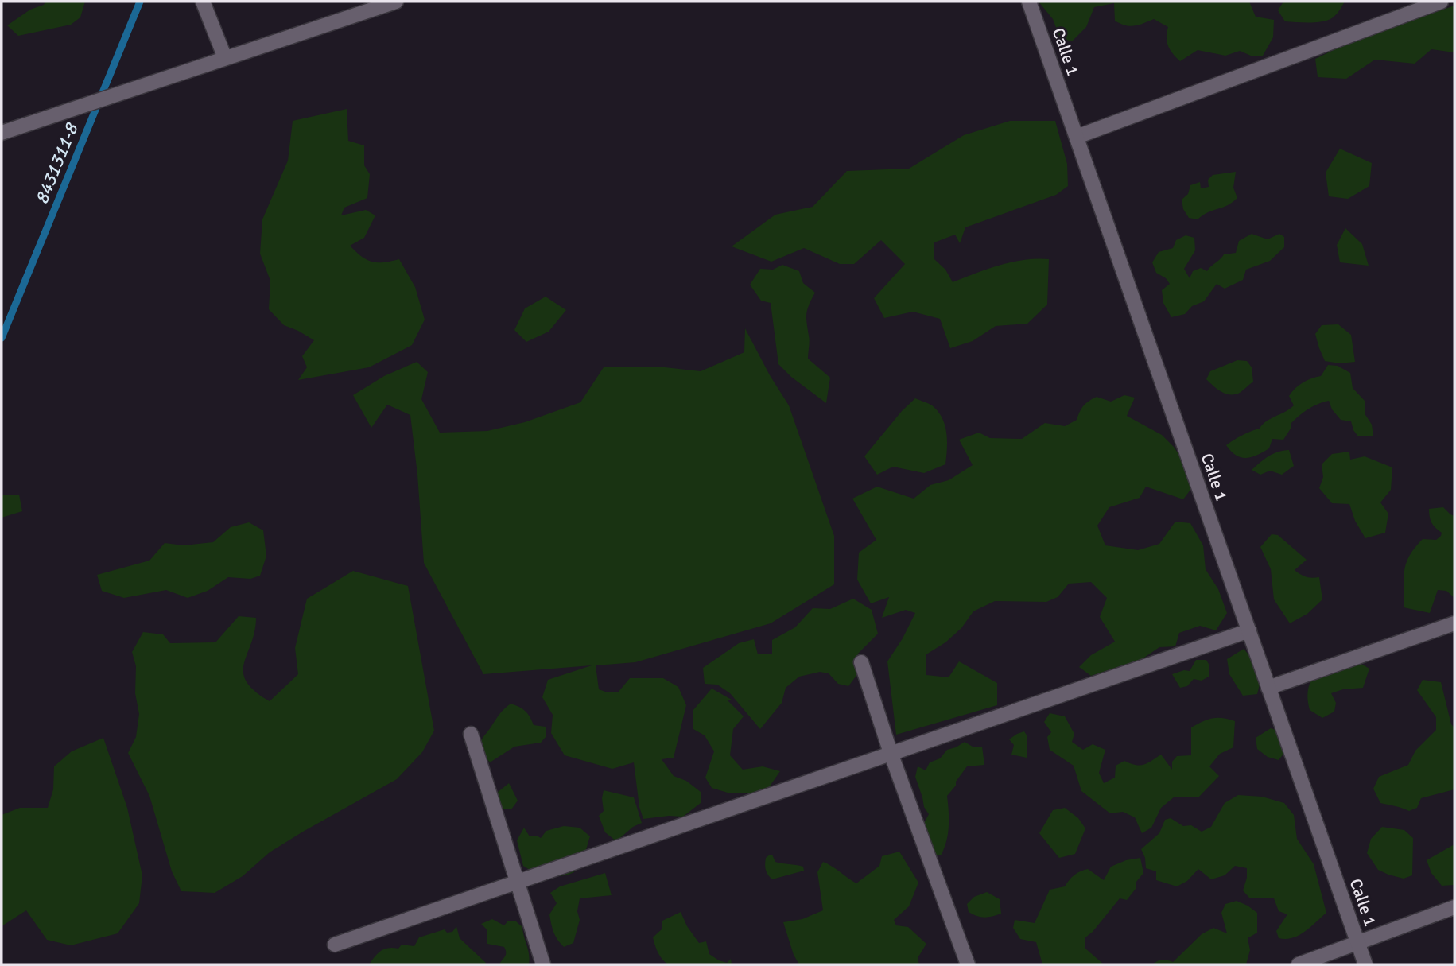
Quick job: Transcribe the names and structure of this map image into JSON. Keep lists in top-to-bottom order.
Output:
{
  "streets": {
    "street": ["Calle 1"]
  },
  "water": ["8431311-8"]
}
